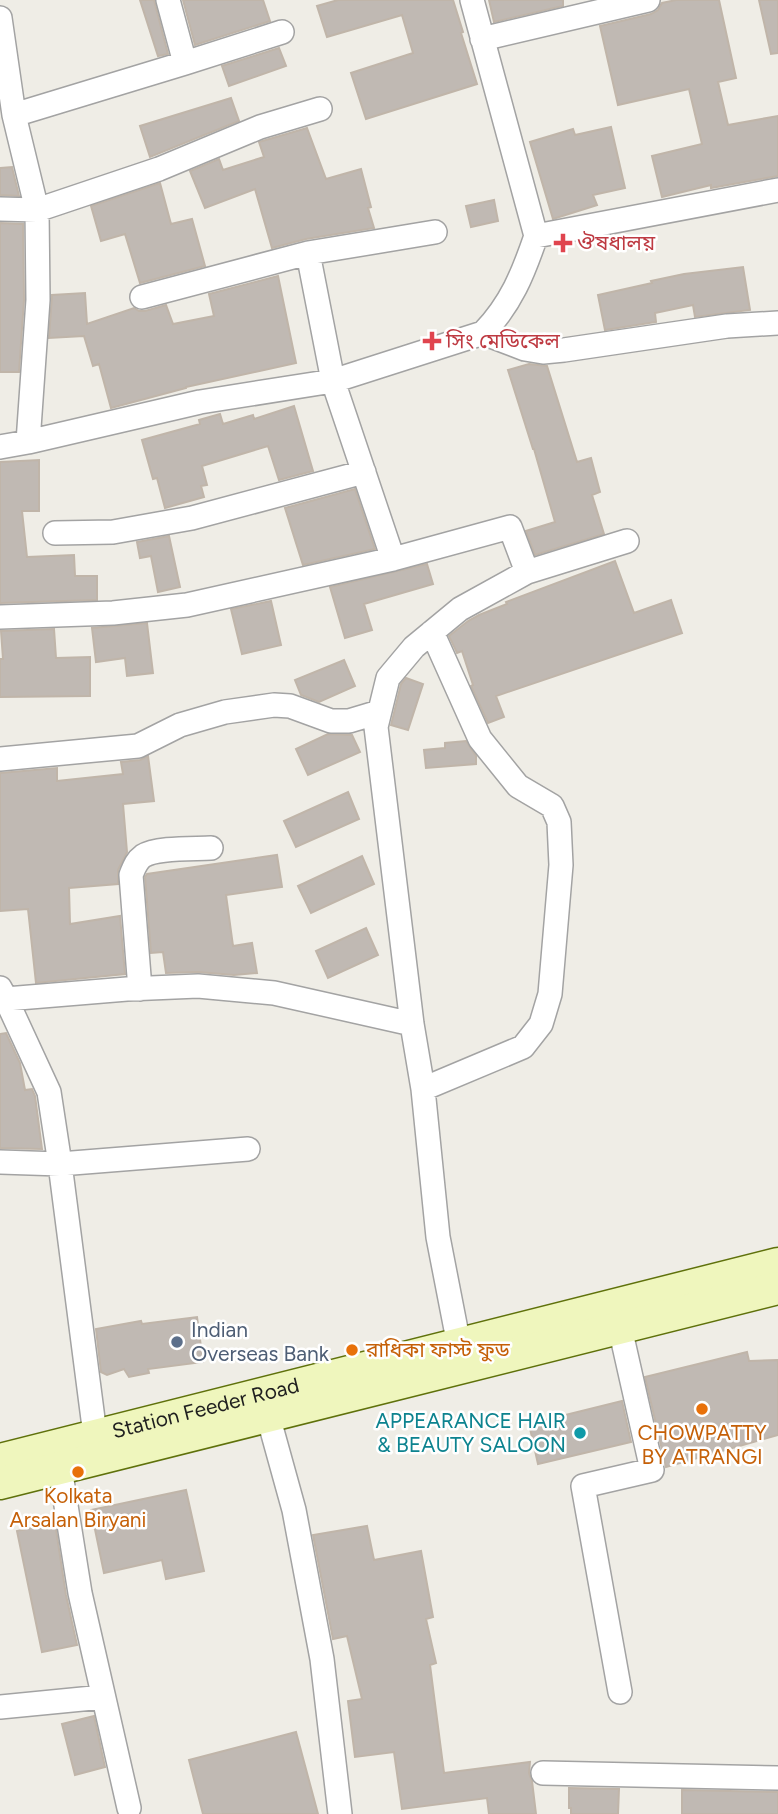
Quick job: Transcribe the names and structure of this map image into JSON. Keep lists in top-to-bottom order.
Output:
{
  "streets": {
    "street": ["Station Feeder Road"]
  },
  "places": {
    "health": ["ঔষধালয়", "সিং মেডিকেল"],
    "other": [
      "Indian Overseas Bank",
      "রাধিকা ফাস্ট ফুড",
      "CHOWPATTY BY ATRANGI",
      "APPEARANCE HAIR & BEAUTY SALOON",
      "Kolkata Arsalan Biryani"
    ]
  }
}
